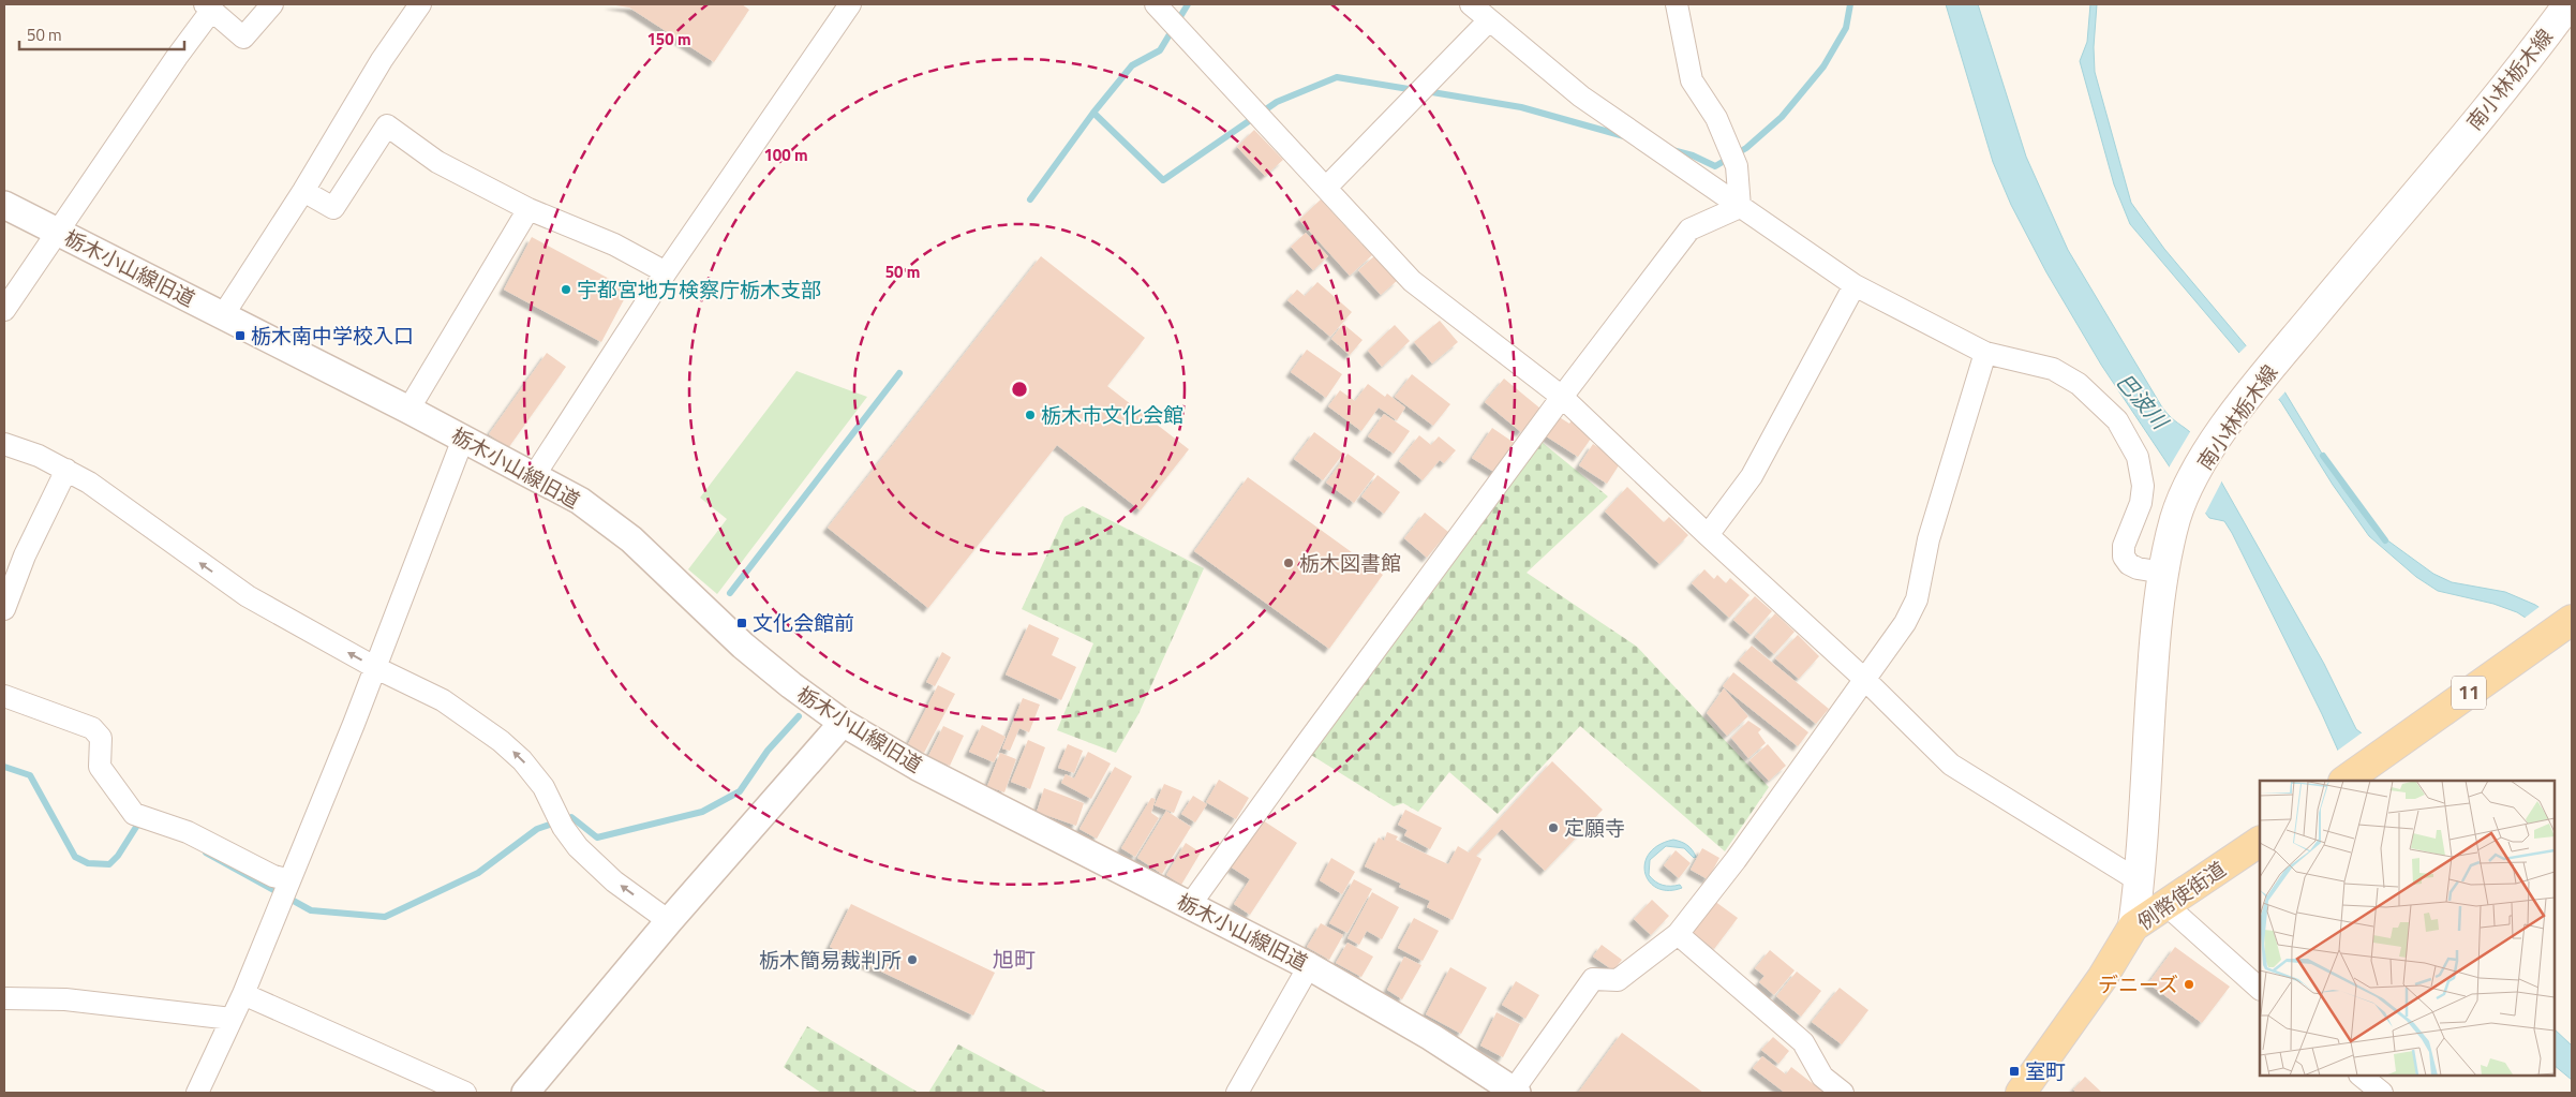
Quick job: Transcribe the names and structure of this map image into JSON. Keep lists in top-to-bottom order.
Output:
{
  "streets": {
    "main road": ["南小林栃木線", "11", "例幣使街道"],
    "street": ["栃木小山線旧道"]
  },
  "crossings": [
    ["南小林栃木線", "例幣使街道"]
  ],
  "districts": ["旭町"],
  "water": ["巴波川"],
  "places": {
    "other": [
      "宇都宮地方検察庁栃木支部",
      "栃木市文化会館",
      "栃木図書館",
      "定願寺",
      "栃木簡易裁判所",
      "デニーズ"
    ],
    "transit": ["栃木南中学校入口", "文化会館前", "室町"]
  },
  "scale_bar": "50 m",
  "rings": ["150 m", "100 m", "50 m"]
}
